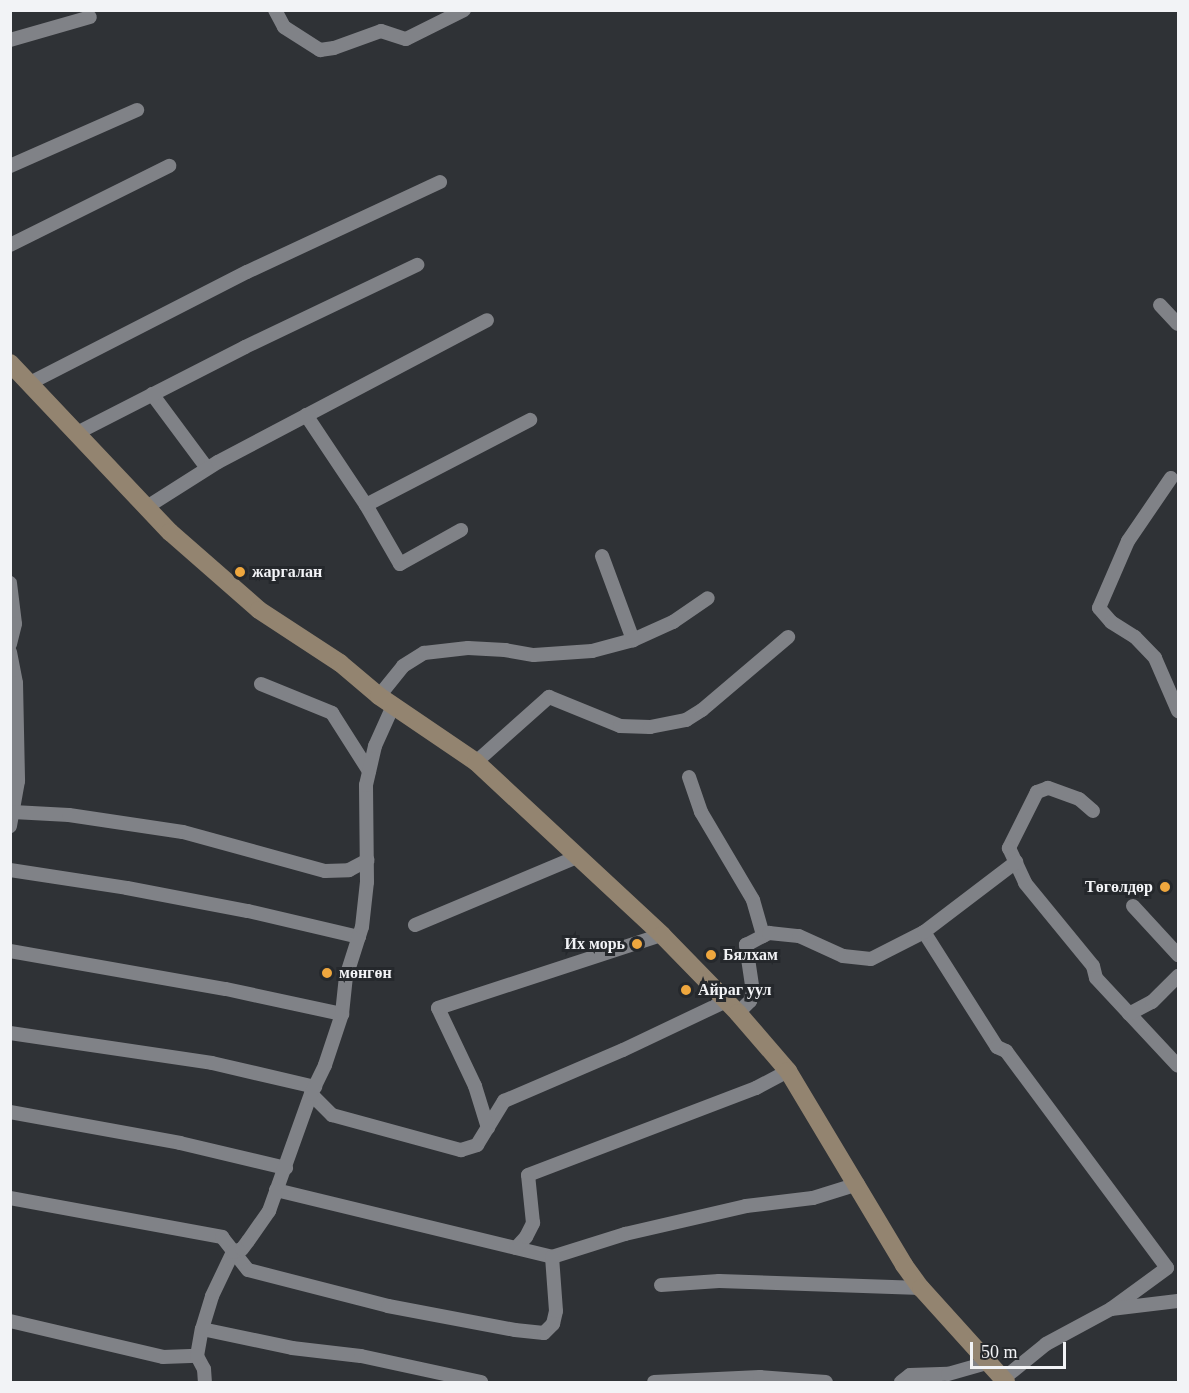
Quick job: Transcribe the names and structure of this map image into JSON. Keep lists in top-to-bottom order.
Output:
{
  "places": [
    "жаргалан",
    "Төгөлдөр",
    "Их морь",
    "Бялхам",
    "мөнгөн",
    "Айраг уул"
  ],
  "scale_bar": "50 m"
}
